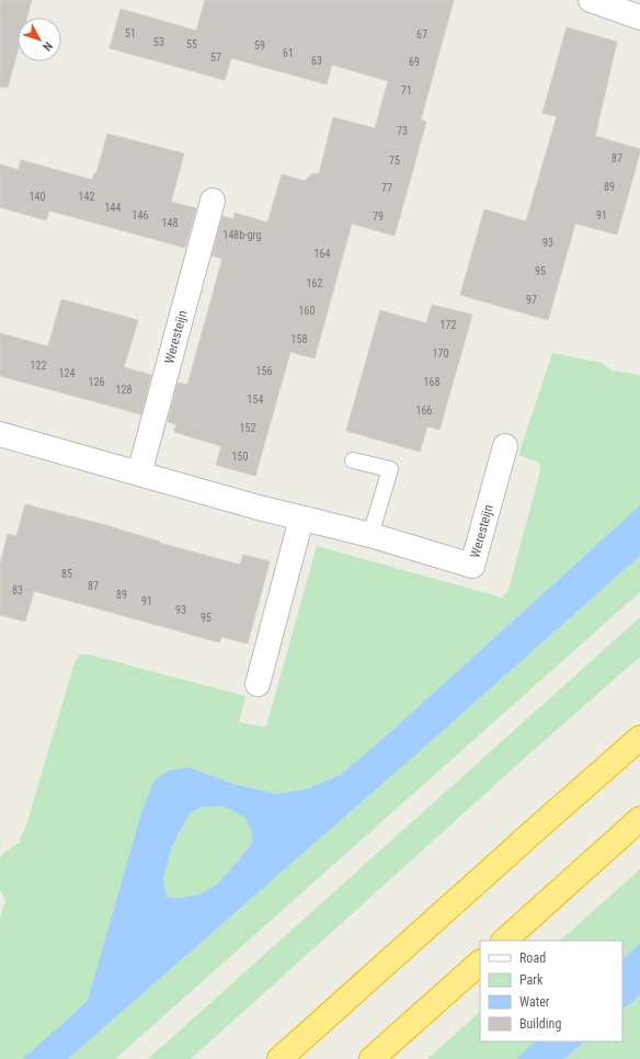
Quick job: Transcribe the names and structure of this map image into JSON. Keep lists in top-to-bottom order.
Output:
{
  "streets": {
    "street": ["Weresteijn"]
  },
  "house_numbers": [
    "51",
    "67",
    "53",
    "55",
    "59",
    "61",
    "57",
    "63",
    "69",
    "71",
    "73",
    "87",
    "75",
    "89",
    "77",
    "140",
    "142",
    "144",
    "146",
    "91",
    "79",
    "148",
    "148b-grg",
    "93",
    "164",
    "95",
    "162",
    "97",
    "160",
    "172",
    "158",
    "170",
    "122",
    "156",
    "124",
    "126",
    "168",
    "128",
    "154",
    "166",
    "152",
    "150",
    "85",
    "87",
    "83",
    "89",
    "91",
    "93",
    "95"
  ],
  "legend": [
    "Road",
    "Park",
    "Water",
    "Building"
  ],
  "north": "bottom right"
}
